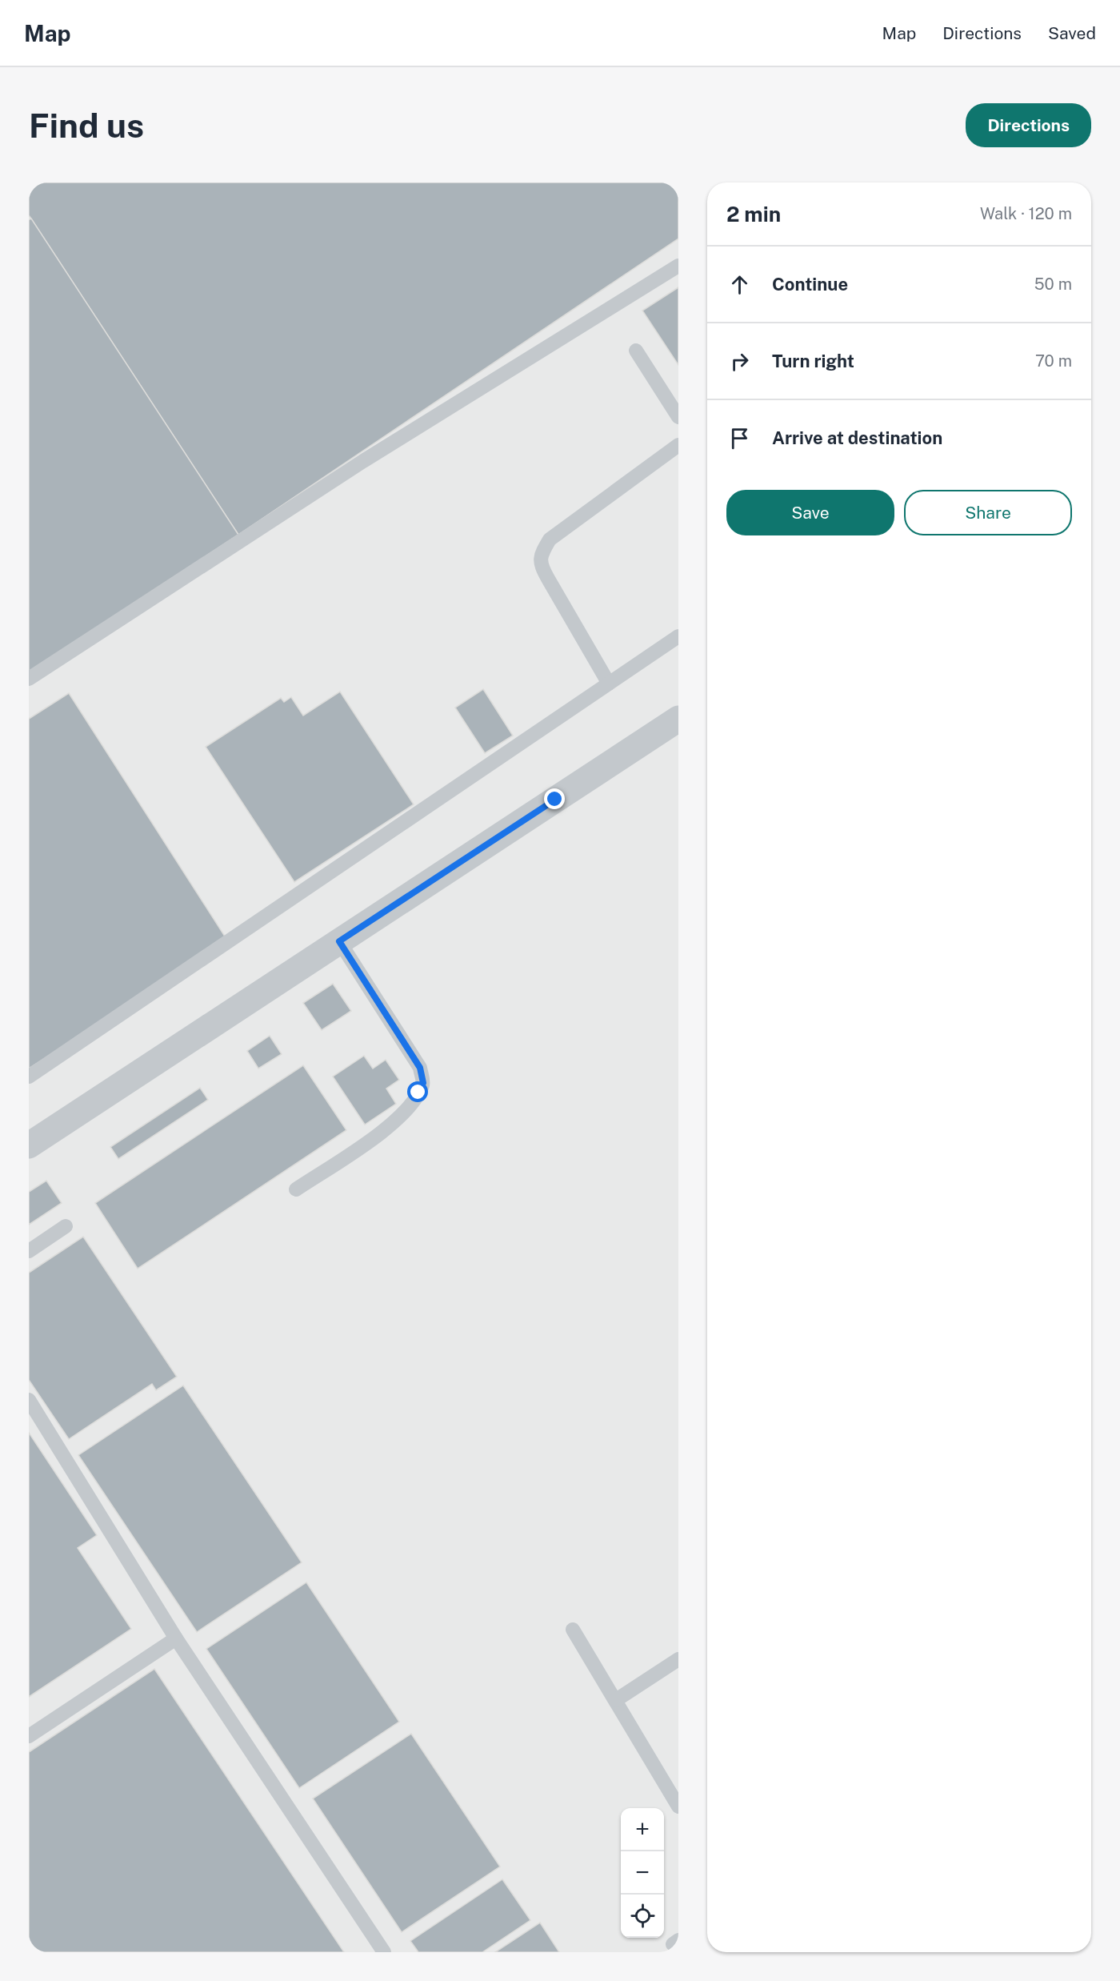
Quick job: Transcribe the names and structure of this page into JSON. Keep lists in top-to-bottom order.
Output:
{
  "page": {
    "header": "Map",
    "nav": ["Map", "Directions", "Saved"],
    "buttons": [
      "Directions",
      ["Save", "Share"]
    ],
    "title": "Find us",
    "heading": ["2 min", "Walk · 120 m"],
    "list": [
      ["Continue", "50 m"],
      ["Turn right", "70 m"],
      "Arrive at destination"
    ],
    "map_buttons": ["+", "−"]
  }
}
